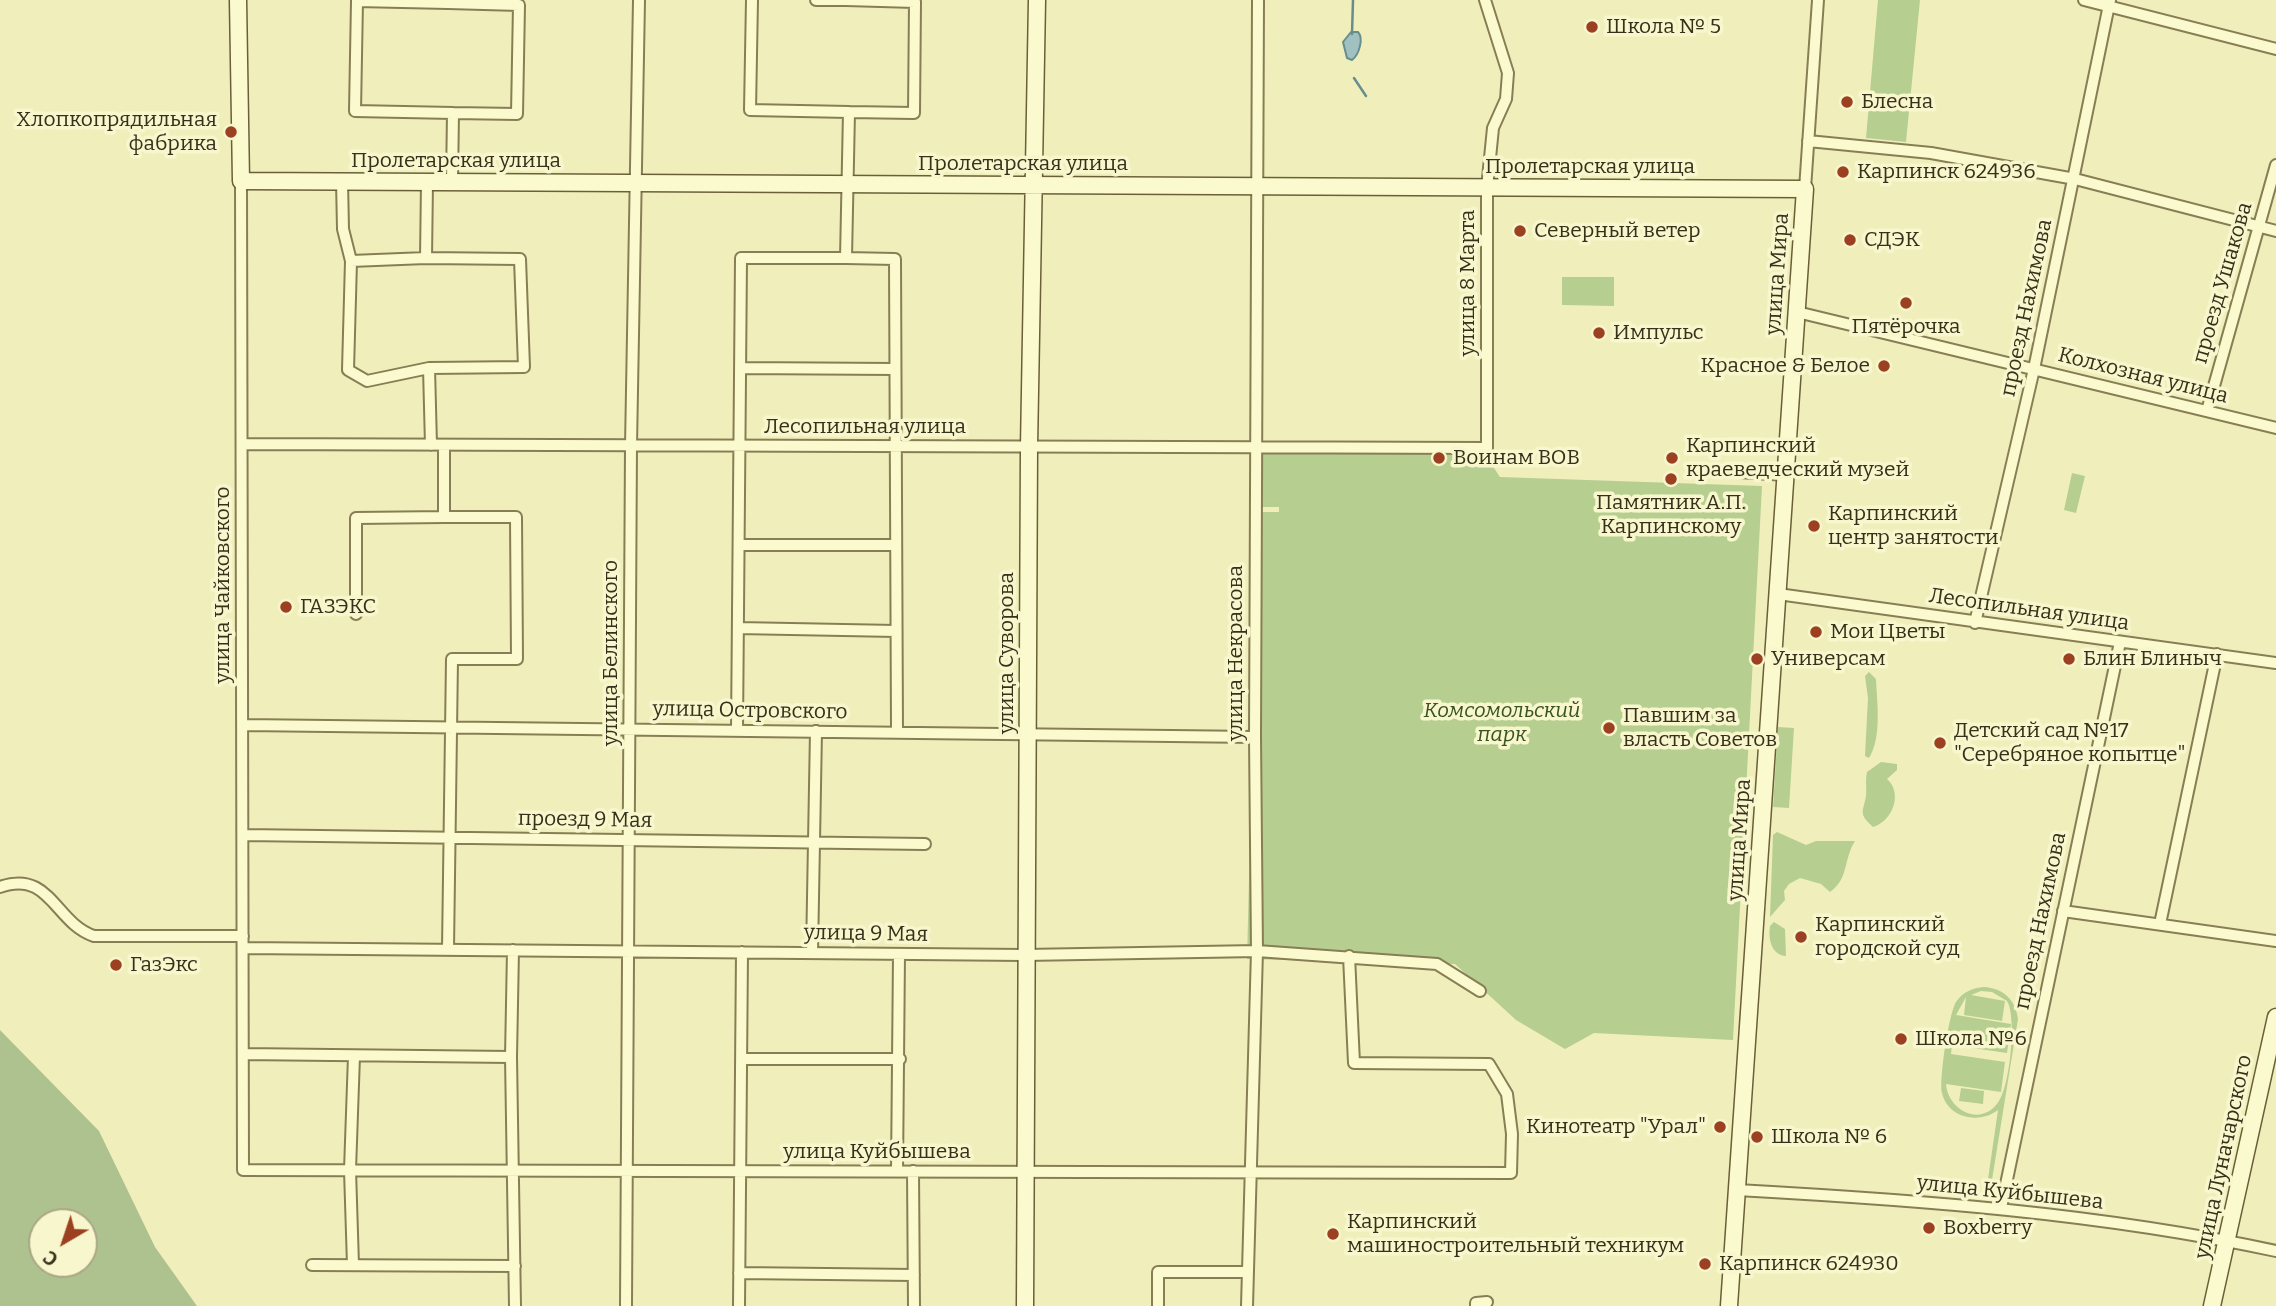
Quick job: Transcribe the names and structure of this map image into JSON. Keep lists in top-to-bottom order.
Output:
{
  "streets": {
    "main road": [
      "Пролетарская улица",
      "улица Мира",
      "улица Чайковского",
      "улица Суворова",
      "улица Луначарского"
    ],
    "street": [
      "улица 8 Марта",
      "проезд Ушакова",
      "проезд Нахимова",
      "Колхозная улица",
      "Лесопильная улица",
      "улица Белинского",
      "улица Некрасова",
      "улица Островского",
      "проезд 9 Мая",
      "улица 9 Мая",
      "улица Куйбышева"
    ]
  },
  "crossings": [
    ["Пролетарская улица", "улица Мира"],
    ["Пролетарская улица", "улица 8 Марта"],
    ["Пролетарская улица", "улица Чайковского"],
    ["Пролетарская улица", "улица Белинского"],
    ["Пролетарская улица", "улица Суворова"],
    ["Пролетарская улица", "улица Некрасова"],
    ["улица Мира", "Колхозная улица"],
    ["улица Мира", "Лесопильная улица"],
    ["улица Мира", "улица Куйбышева"],
    ["улица 8 Марта", "Лесопильная улица"],
    ["проезд Ушакова", "Колхозная улица"],
    ["проезд Нахимова", "Колхозная улица"],
    ["проезд Нахимова", "Лесопильная улица"],
    ["проезд Нахимова", "улица Куйбышева"],
    ["Лесопильная улица", "улица Чайковского"],
    ["Лесопильная улица", "улица Белинского"],
    ["Лесопильная улица", "улица Суворова"],
    ["Лесопильная улица", "улица Некрасова"],
    ["улица Чайковского", "улица Островского"],
    ["улица Чайковского", "проезд 9 Мая"],
    ["улица Чайковского", "улица 9 Мая"],
    ["улица Чайковского", "улица Куйбышева"],
    ["улица Белинского", "улица Островского"],
    ["улица Белинского", "проезд 9 Мая"],
    ["улица Белинского", "улица 9 Мая"],
    ["улица Белинского", "улица Куйбышева"],
    ["улица Суворова", "улица Островского"],
    ["улица Суворова", "улица 9 Мая"],
    ["улица Суворова", "улица Куйбышева"],
    ["улица Некрасова", "улица Островского"],
    ["улица Некрасова", "улица 9 Мая"],
    ["улица Некрасова", "улица Куйбышева"],
    ["улица 9 Мая", "улица Куйбышева"],
    ["улица Куйбышева", "улица Луначарского"]
  ],
  "parks": ["Комсомольский парк"],
  "places": [
    "Школа № 5",
    "Блесна",
    "Хлопкопрядильная фабрика",
    "Карпинск 624936",
    "Северный ветер",
    "СДЭК",
    "Пятёрочка",
    "Импульс",
    "Красное & Белое",
    "Воинам ВОВ",
    "Карпинский краеведческий музей",
    "Памятник А.П. Карпинскому",
    "Карпинский центр занятости",
    "ГАЗЭКС",
    "Мои Цветы",
    "Универсам",
    "Блин Блиныч",
    "Павшим за власть Советов",
    "Детский сад №17 \"Серебряное копытце\"",
    "Карпинский городской суд",
    "ГазЭкс",
    "Школа №6",
    "Кинотеатр \"Урал\"",
    "Школа № 6",
    "Boxberry",
    "Карпинский машиностроительный техникум",
    "Карпинск 624930"
  ],
  "north": "bottom left"
}
